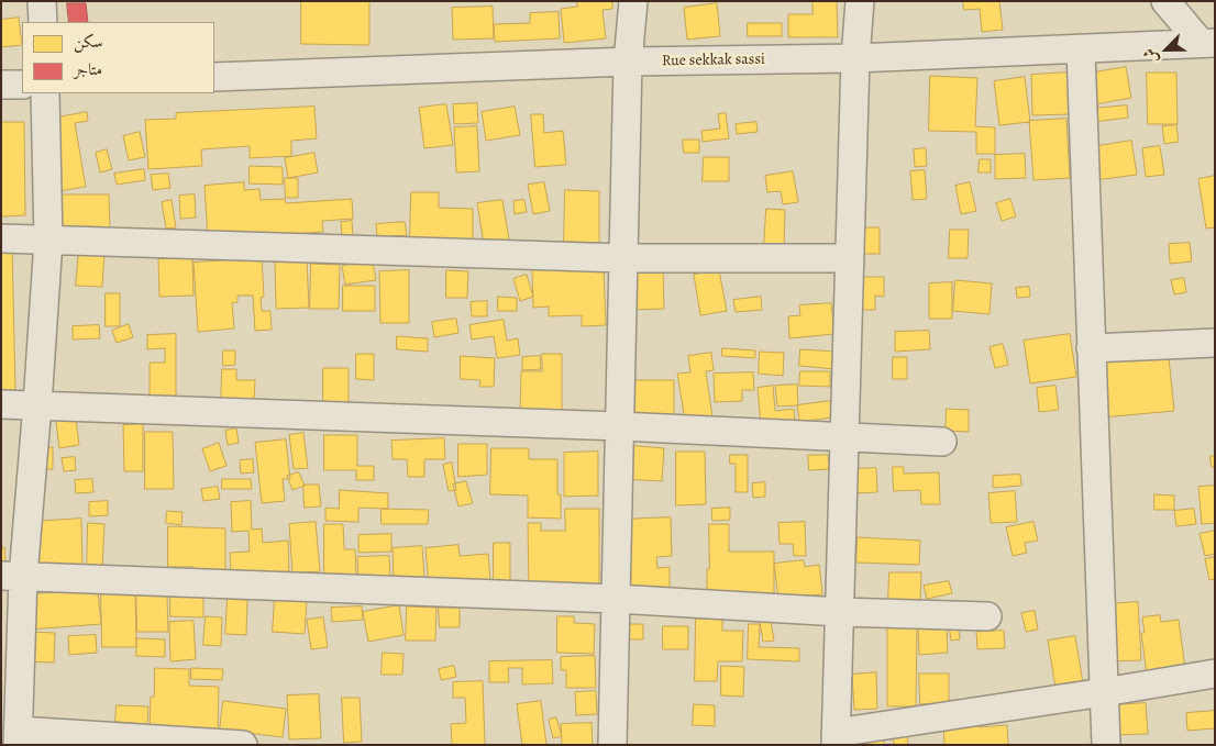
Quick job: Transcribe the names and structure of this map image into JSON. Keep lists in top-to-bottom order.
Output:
{
  "streets": {
    "street": ["Rue sekkak sassi"]
  },
  "legend": ["سكن", "متاجر"],
  "north": "bottom left"
}
